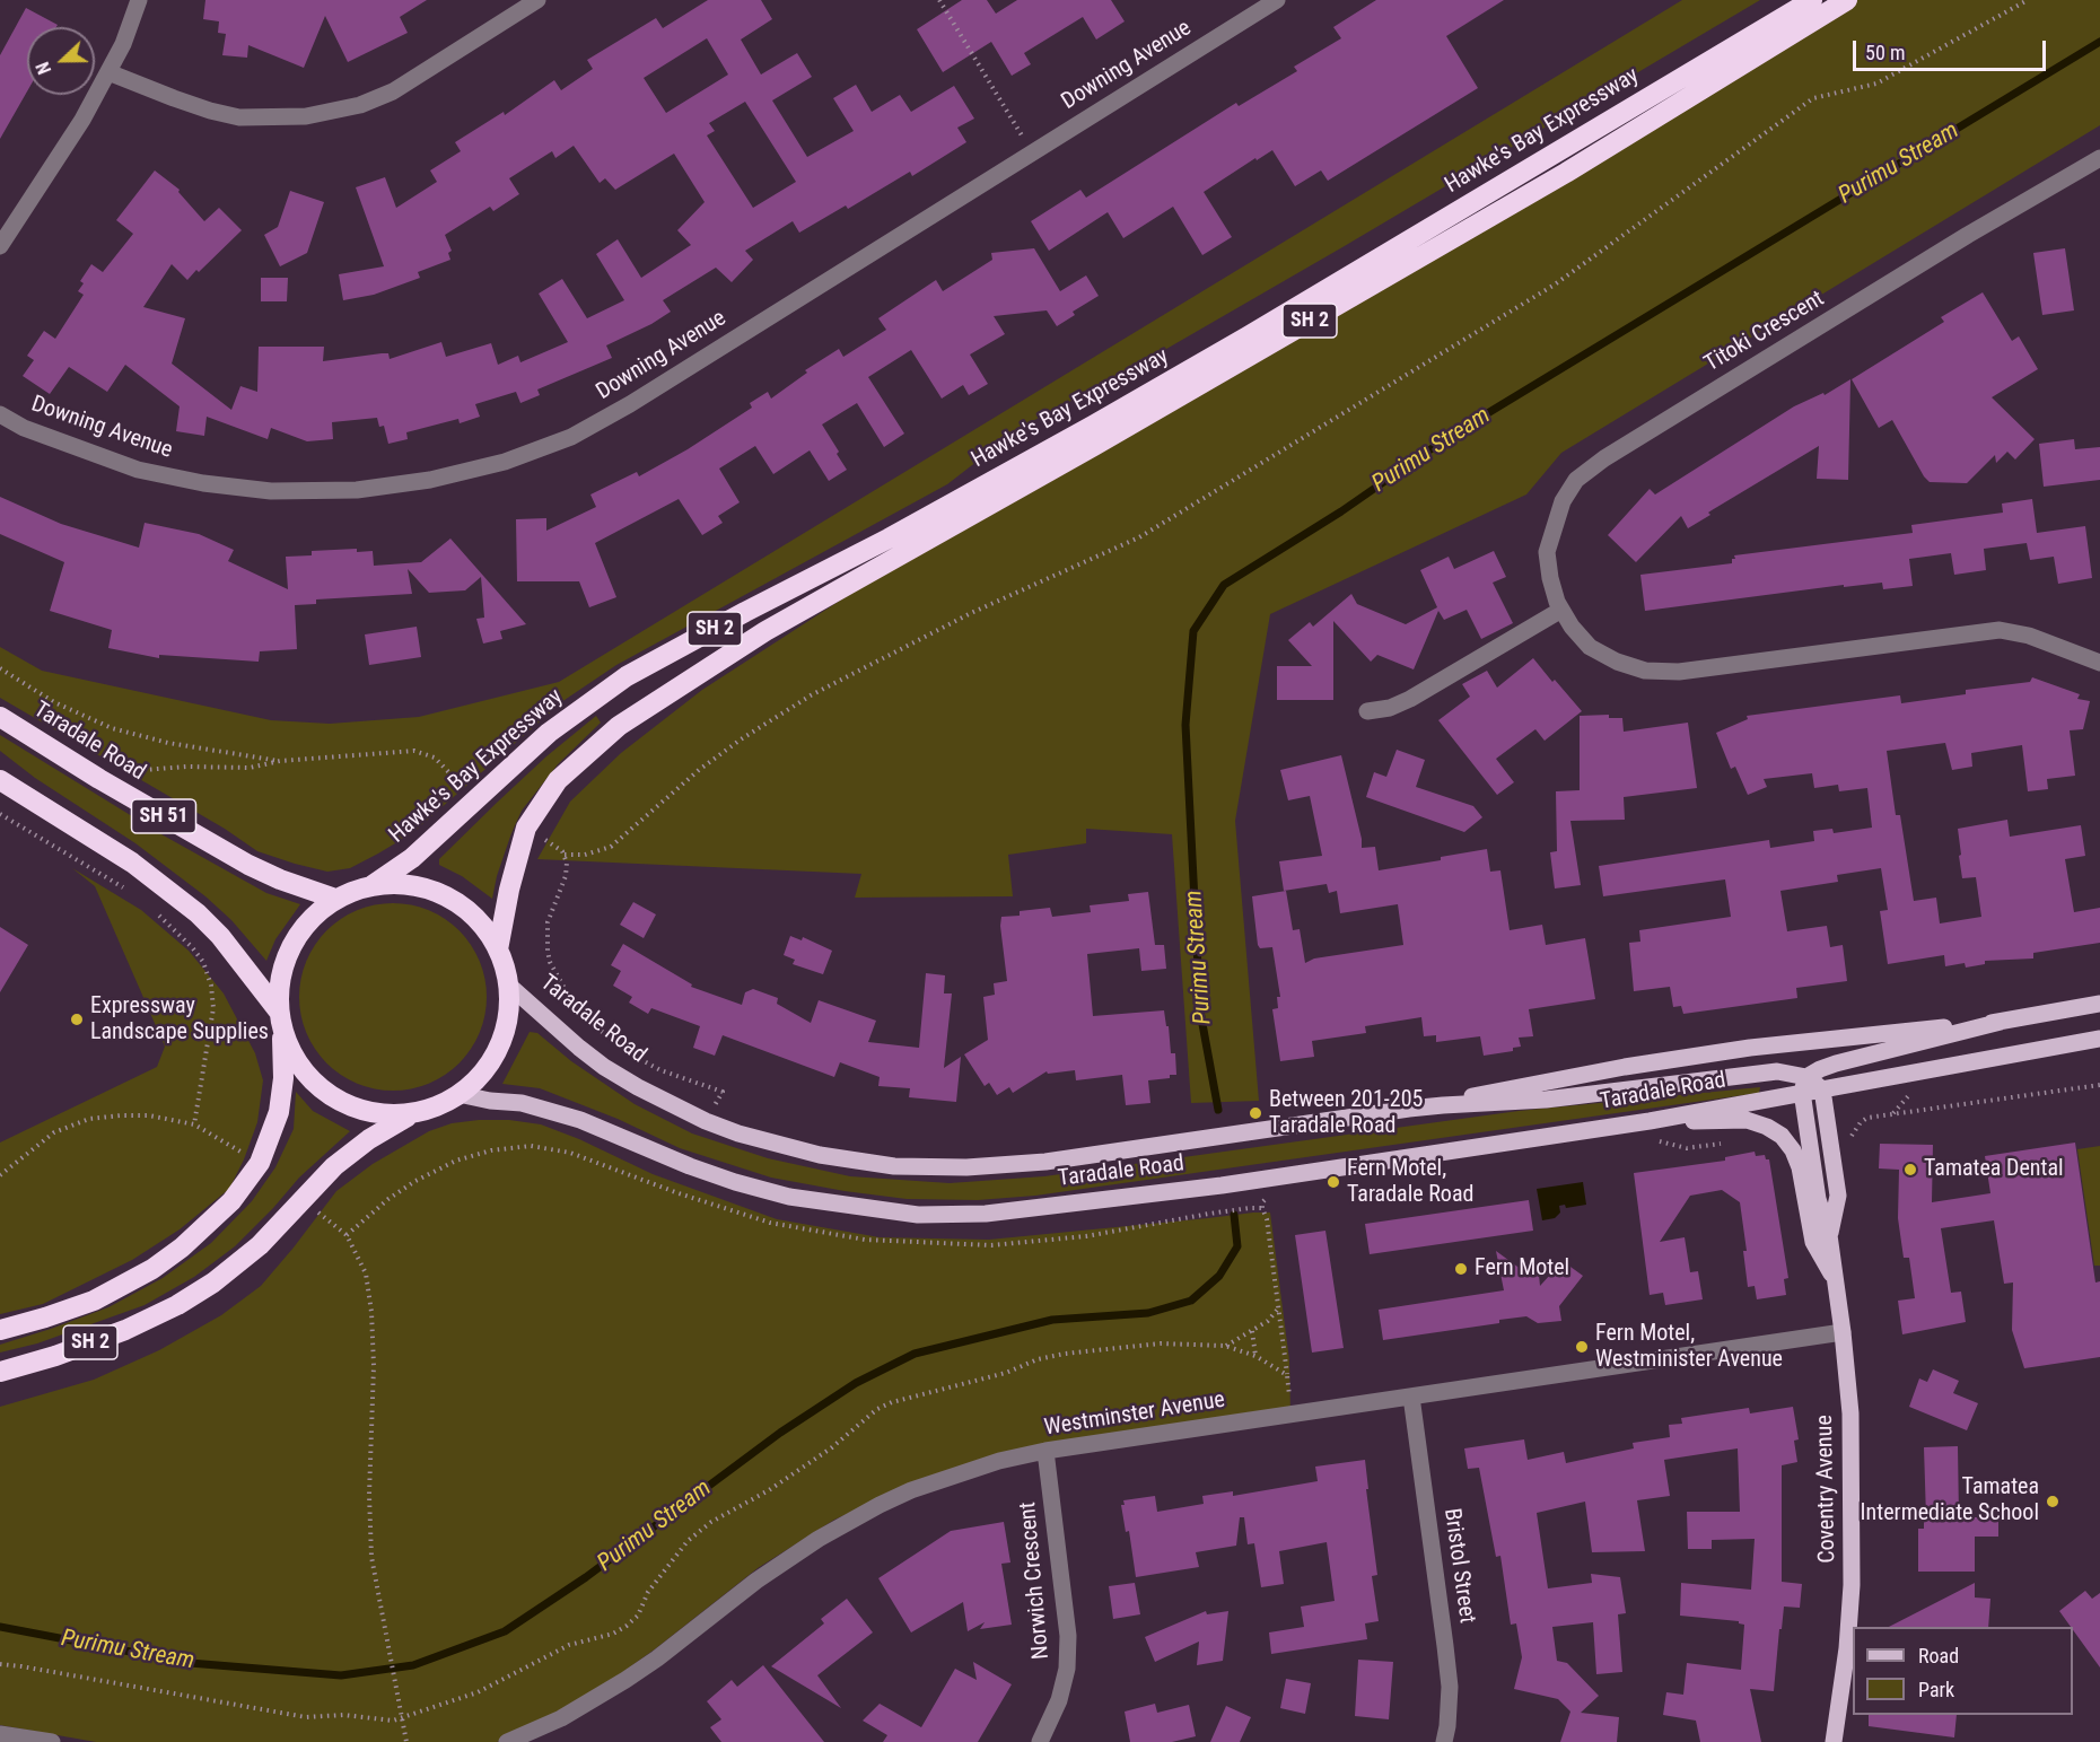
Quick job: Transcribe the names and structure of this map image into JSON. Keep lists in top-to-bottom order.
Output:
{
  "streets": {
    "highway": [
      "Hawke's Bay Expressway",
      "SH 2",
      "Taradale Road",
      "SH 51"
    ],
    "main road": ["Coventry Avenue"],
    "street": [
      "Downing Avenue",
      "Titoki Crescent",
      "Westminster Avenue",
      "Bristol Street",
      "Norwich Crescent"
    ]
  },
  "crossings": [
    ["Hawke's Bay Expressway", "SH 2"],
    ["Hawke's Bay Expressway", "Taradale Road"],
    ["Hawke's Bay Expressway", "SH 51"],
    ["SH 2", "Taradale Road"],
    ["SH 2", "SH 51"],
    ["Taradale Road", "SH 51"],
    ["Taradale Road", "Coventry Avenue"],
    ["Westminster Avenue", "Coventry Avenue"],
    ["Westminster Avenue", "Bristol Street"],
    ["Westminster Avenue", "Norwich Crescent"]
  ],
  "water": ["Purimu Stream"],
  "places": [
    "Expressway Landscape Supplies",
    "Between 201-205 Taradale Road",
    "Tamatea Dental",
    "Fern Motel, Taradale Road",
    "Fern Motel",
    "Fern Motel, Westminister Avenue",
    "Tamatea Intermediate School"
  ],
  "legend": ["Road", "Park"],
  "scale_bar": "50 m",
  "north": "left"
}
